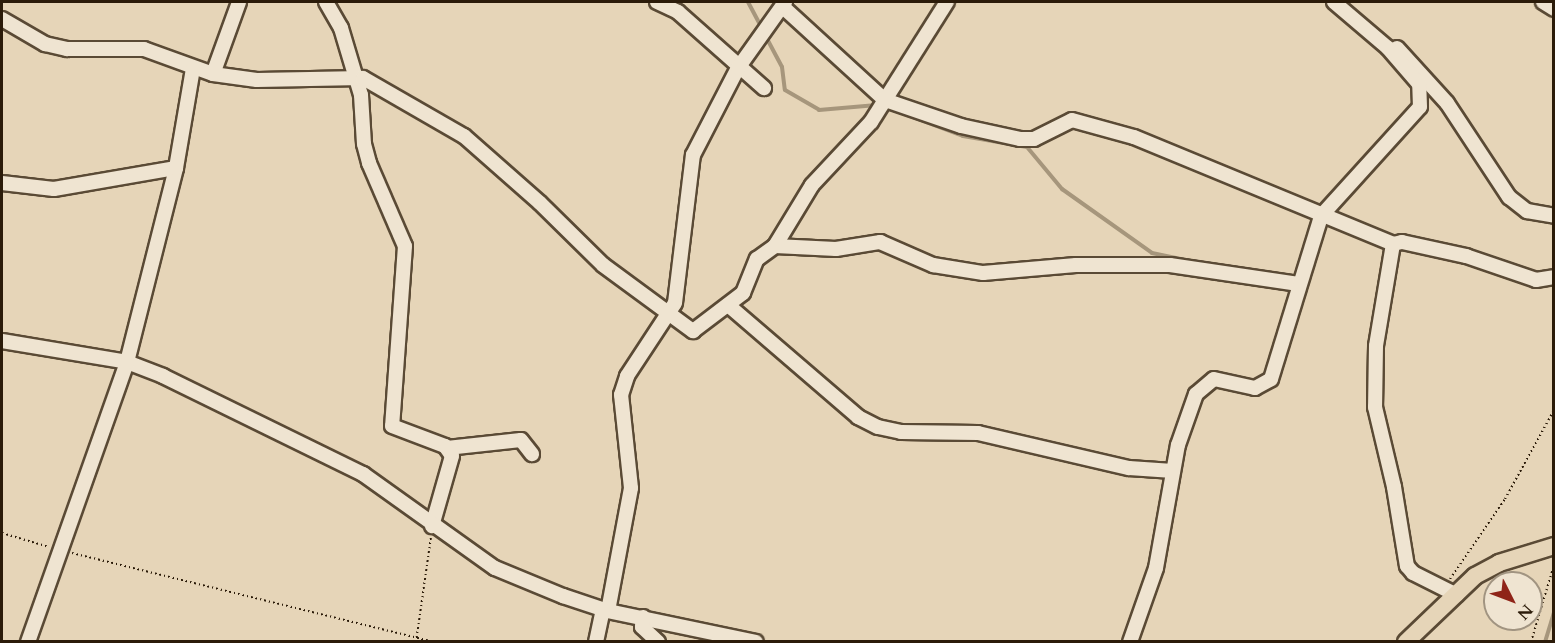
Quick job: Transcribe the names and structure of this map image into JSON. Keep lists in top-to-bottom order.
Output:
{
  "north": "bottom right"
}
